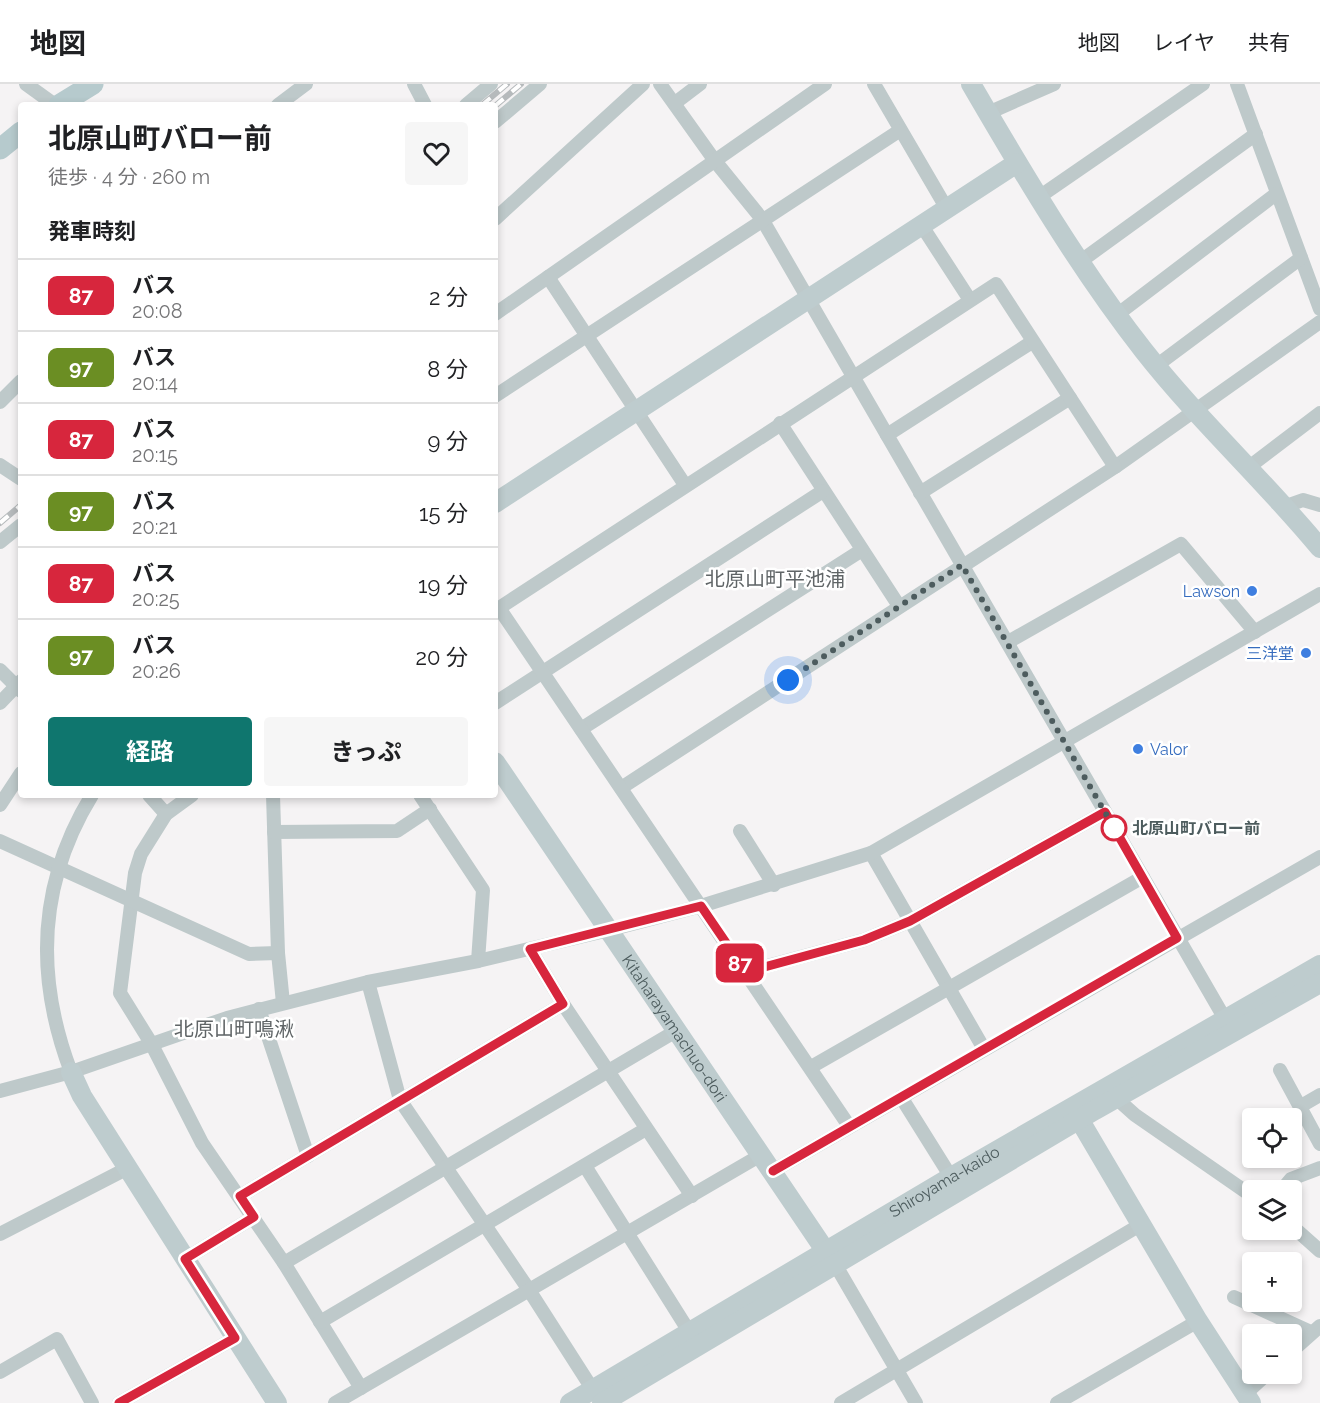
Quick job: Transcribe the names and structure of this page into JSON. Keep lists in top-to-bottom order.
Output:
{
  "streets": {
    "street": ["Kitaharayamachuo-dori", "Shiroyama-kaido"]
  },
  "crossings": [
    ["Kitaharayamachuo-dori", "Shiroyama-kaido"]
  ],
  "districts": ["北原山町平池浦", "北原山町鳴湫"],
  "places": [
    "Lawson",
    "三洋堂",
    "Valor",
    "北原山町バロー前"
  ],
  "lines": ["bus line 87"],
  "page": {
    "header": "地図",
    "nav": ["地図", "レイヤ", "共有"],
    "on_map": "87",
    "heading": [
      ["北原山町バロー前", "徒歩 · 4 分 · 260 m"],
      "発車時刻"
    ],
    "list": [
      {
        "mark": "87",
        "name": "バス",
        "note": "20:08",
        "value": "2 分"
      },
      {
        "mark": "97",
        "name": "バス",
        "note": "20:14",
        "value": "8 分"
      },
      {
        "mark": "87",
        "name": "バス",
        "note": "20:15",
        "value": "9 分"
      },
      {
        "mark": "97",
        "name": "バス",
        "note": "20:21",
        "value": "15 分"
      },
      {
        "mark": "87",
        "name": "バス",
        "note": "20:25",
        "value": "19 分"
      },
      {
        "mark": "97",
        "name": "バス",
        "note": "20:26",
        "value": "20 分"
      }
    ],
    "buttons": ["経路", "きっぷ"],
    "map_buttons": ["+", "−"]
  }
}
